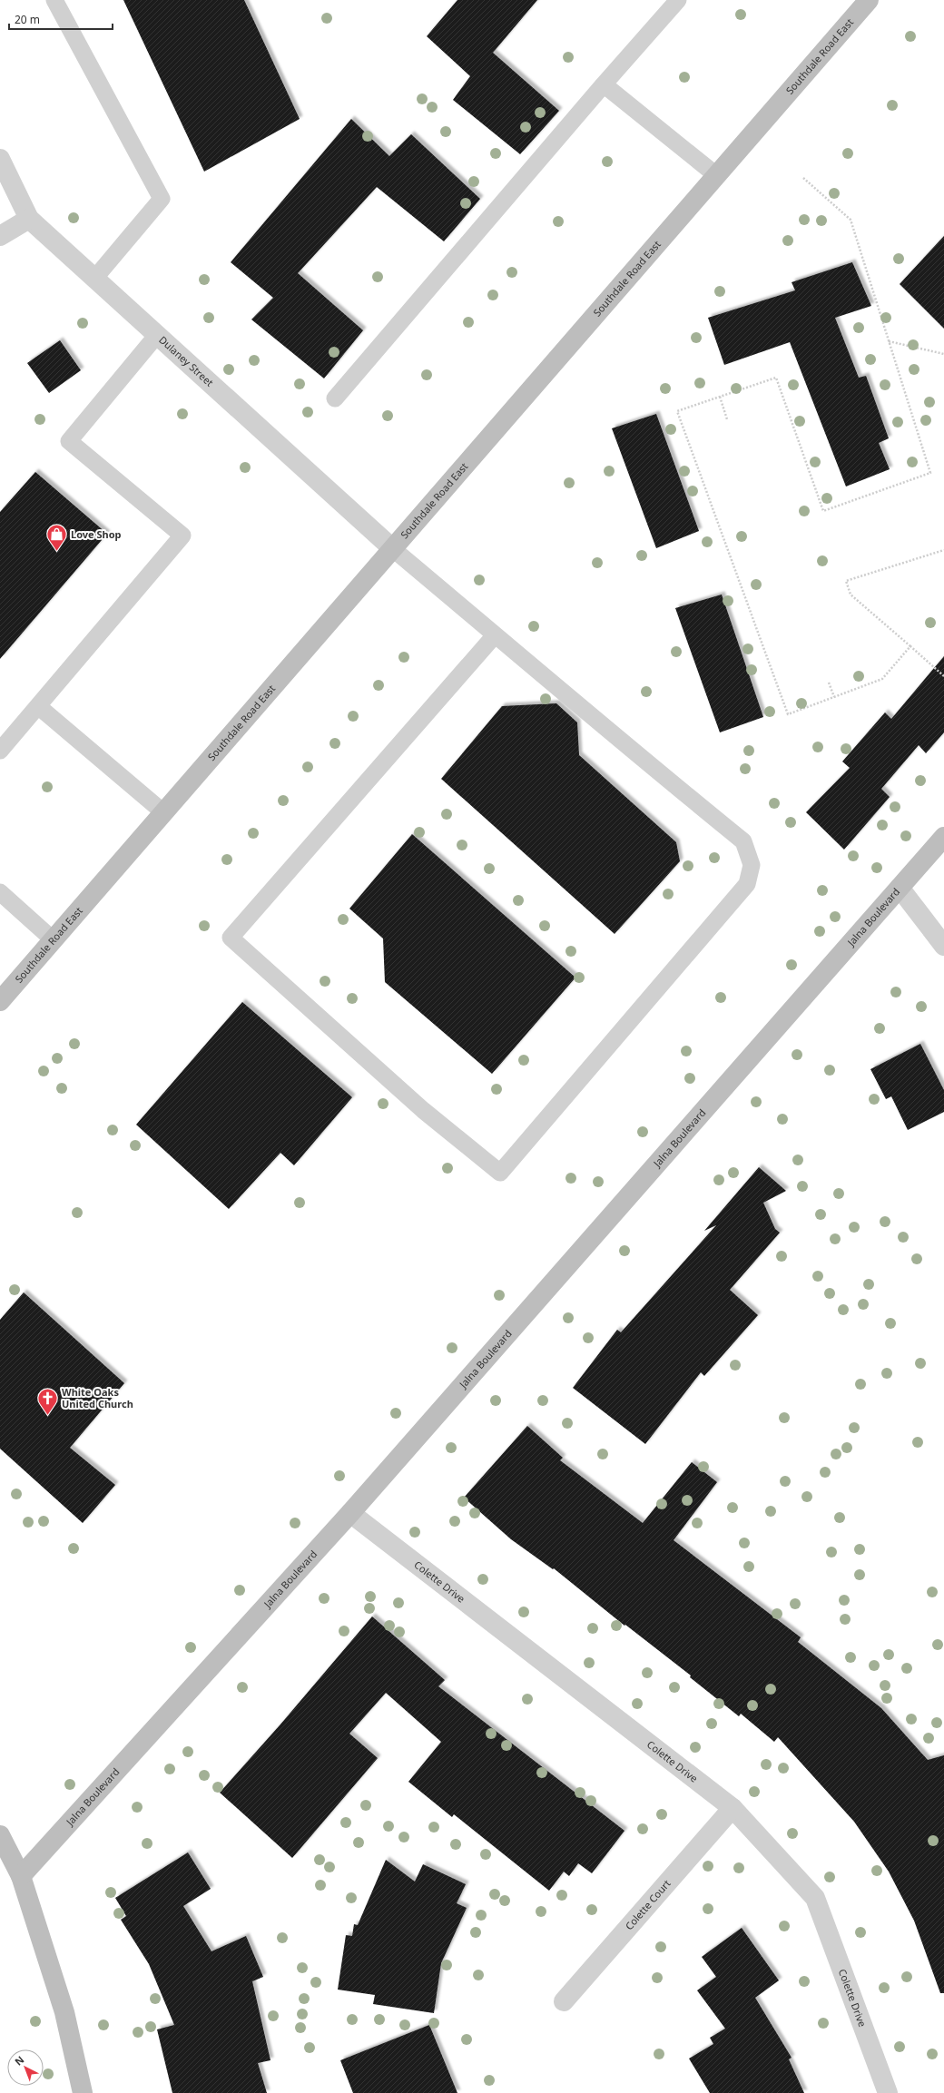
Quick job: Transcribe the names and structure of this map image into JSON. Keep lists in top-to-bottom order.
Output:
{
  "streets": {
    "street": [
      "Southdale Road East",
      "Dulaney Street",
      "Jalna Boulevard",
      "Colette Drive",
      "Colette Court"
    ]
  },
  "crossings": [
    ["Southdale Road East", "Dulaney Street"],
    ["Jalna Boulevard", "Colette Drive"],
    ["Colette Drive", "Colette Court"]
  ],
  "places": {
    "shop": ["Love Shop"],
    "church": ["White Oaks United Church"]
  },
  "scale_bar": "20 m",
  "north": "top left"
}
